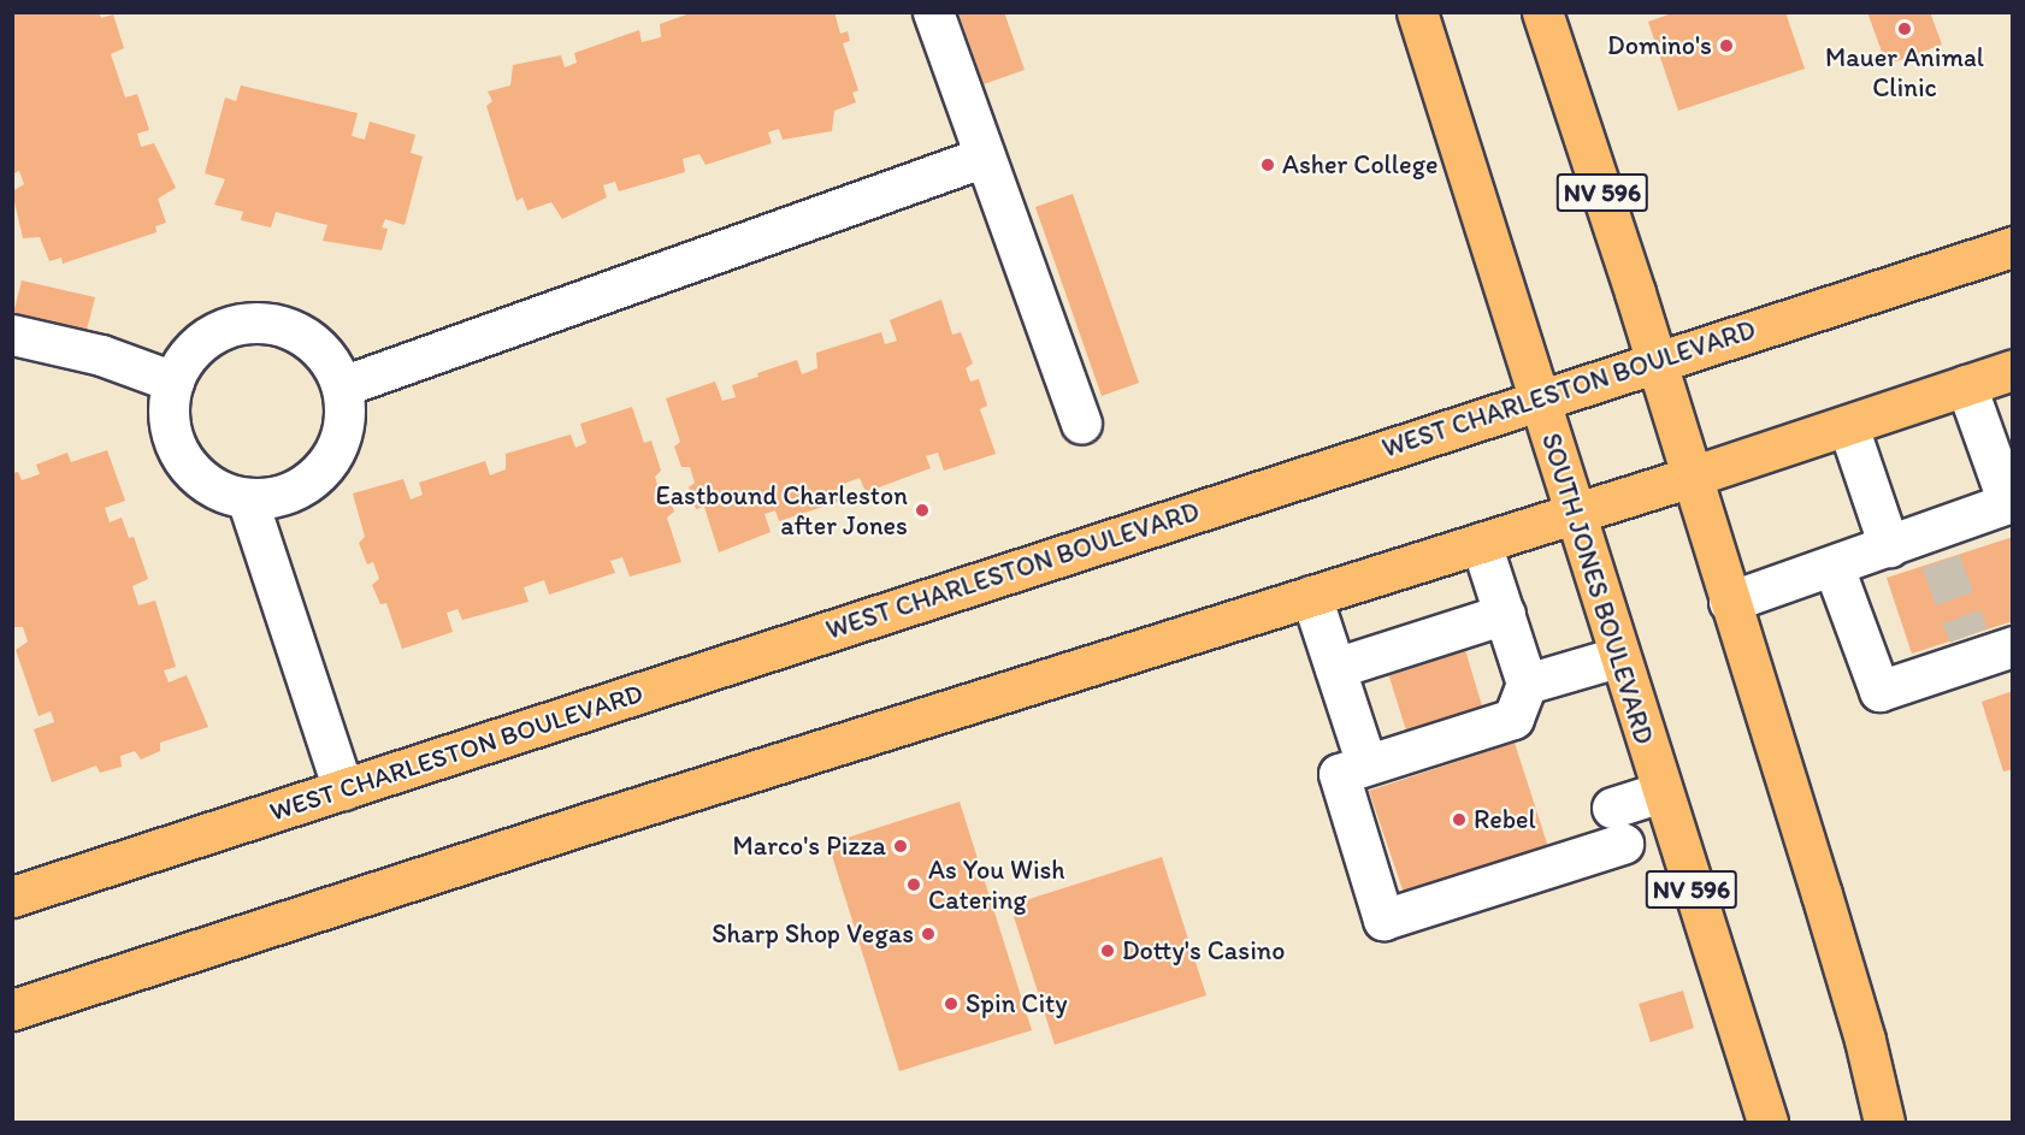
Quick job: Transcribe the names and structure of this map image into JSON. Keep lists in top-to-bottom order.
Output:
{
  "streets": {
    "main road": ["NV 596", "WEST CHARLESTON BOULEVARD", "SOUTH JONES BOULEVARD"]
  },
  "crossings": [
    ["NV 596", "WEST CHARLESTON BOULEVARD"],
    ["WEST CHARLESTON BOULEVARD", "SOUTH JONES BOULEVARD"]
  ],
  "places": [
    "Mauer Animal Clinic",
    "Domino's",
    "Asher College",
    "Eastbound Charleston after Jones",
    "Rebel",
    "Marco's Pizza",
    "As You Wish Catering",
    "Sharp Shop Vegas",
    "Dotty's Casino",
    "Spin City"
  ]
}
